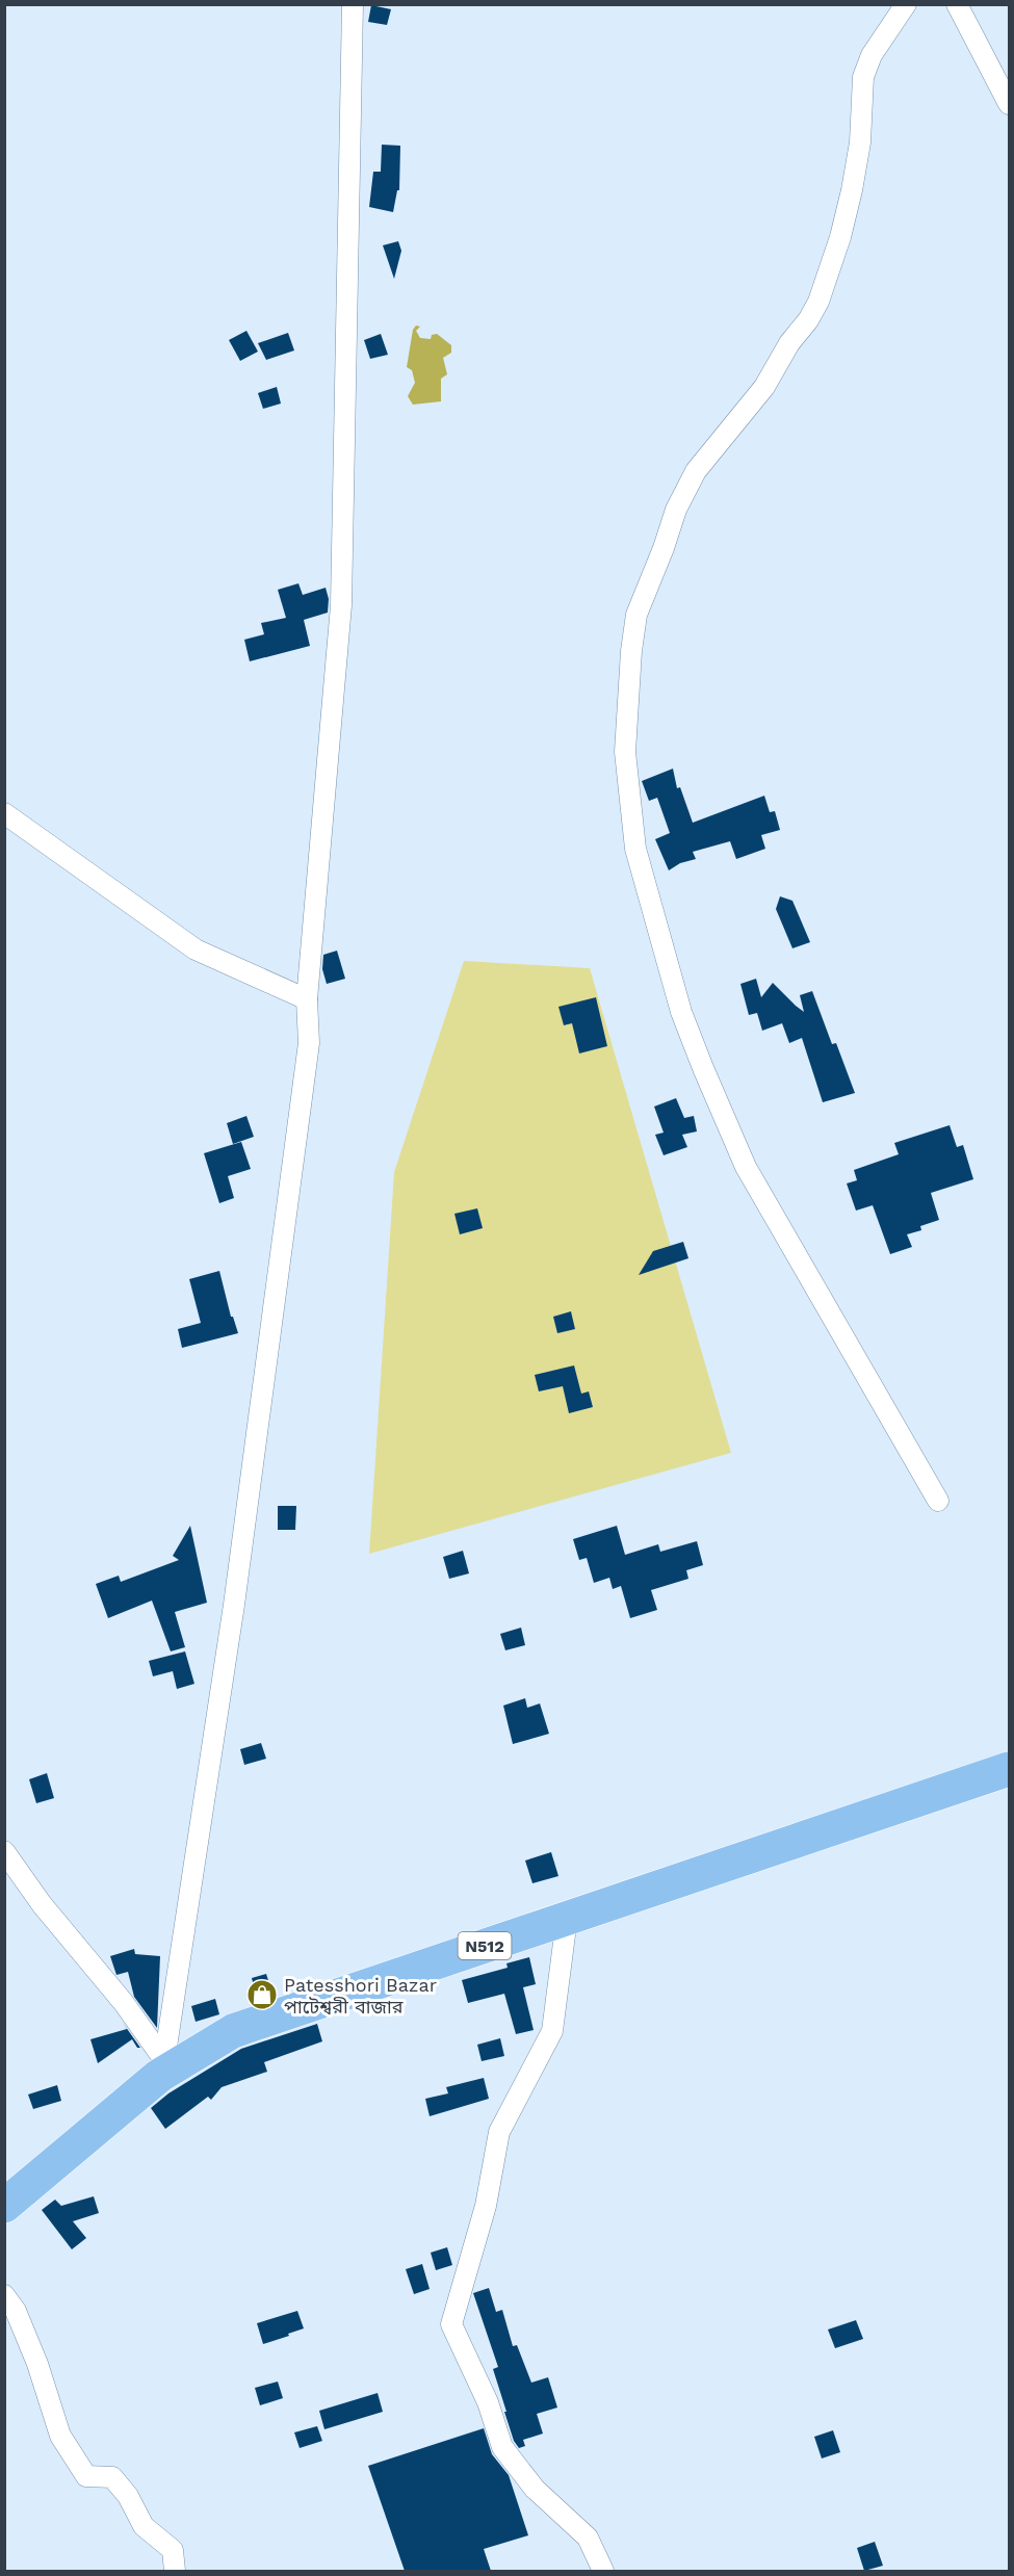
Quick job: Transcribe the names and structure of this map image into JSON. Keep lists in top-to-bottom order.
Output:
{
  "streets": {
    "highway": ["N512"]
  },
  "places": {
    "shop": ["Patesshori Bazar পাটেশ্বরী বাজার"]
  }
}
